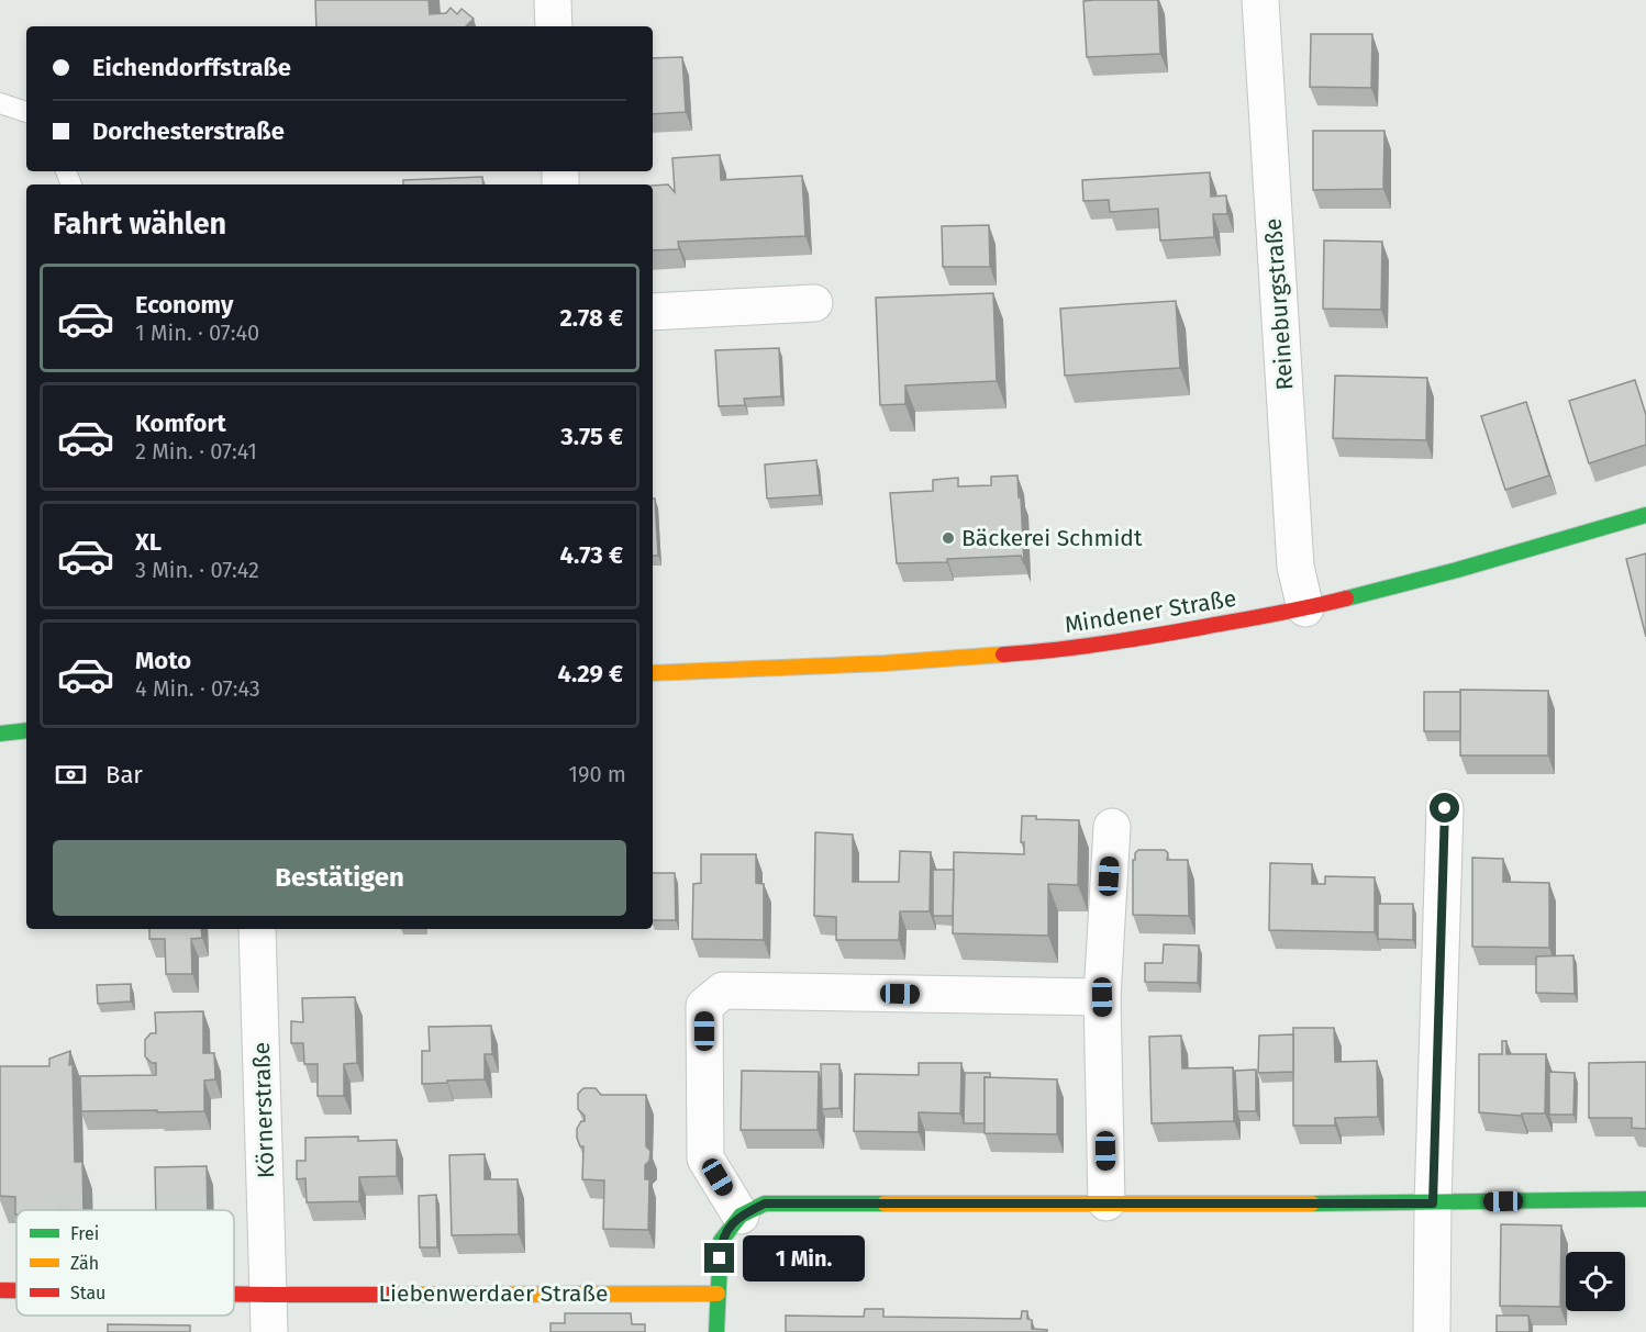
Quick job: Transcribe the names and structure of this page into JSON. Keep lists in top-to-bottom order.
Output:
{
  "streets": {
    "street": [
      "Reineburgstraße",
      "Mindener Straße",
      "Körnerstraße",
      "Liebenwerdaer Straße"
    ]
  },
  "crossings": [
    ["Reineburgstraße", "Mindener Straße"],
    ["Körnerstraße", "Liebenwerdaer Straße"]
  ],
  "places": ["Bäckerei Schmidt"],
  "legend": ["Frei", "Zäh", "Stau"],
  "page": {
    "banner": ["Eichendorffstraße", "Dorchesterstraße"],
    "heading": "Fahrt wählen",
    "list": [
      {
        "name": "Economy",
        "note": "1 Min. · 07:40",
        "value": "2.78 €"
      },
      {
        "name": "Komfort",
        "note": "2 Min. · 07:41",
        "value": "3.75 €"
      },
      {
        "name": "XL",
        "note": "3 Min. · 07:42",
        "value": "4.73 €"
      },
      {
        "name": "Moto",
        "note": "4 Min. · 07:43",
        "value": "4.29 €"
      }
    ],
    "pay": ["Bar", "190 m"],
    "buttons": "Bestätigen",
    "bubble": "1 Min."
  }
}
